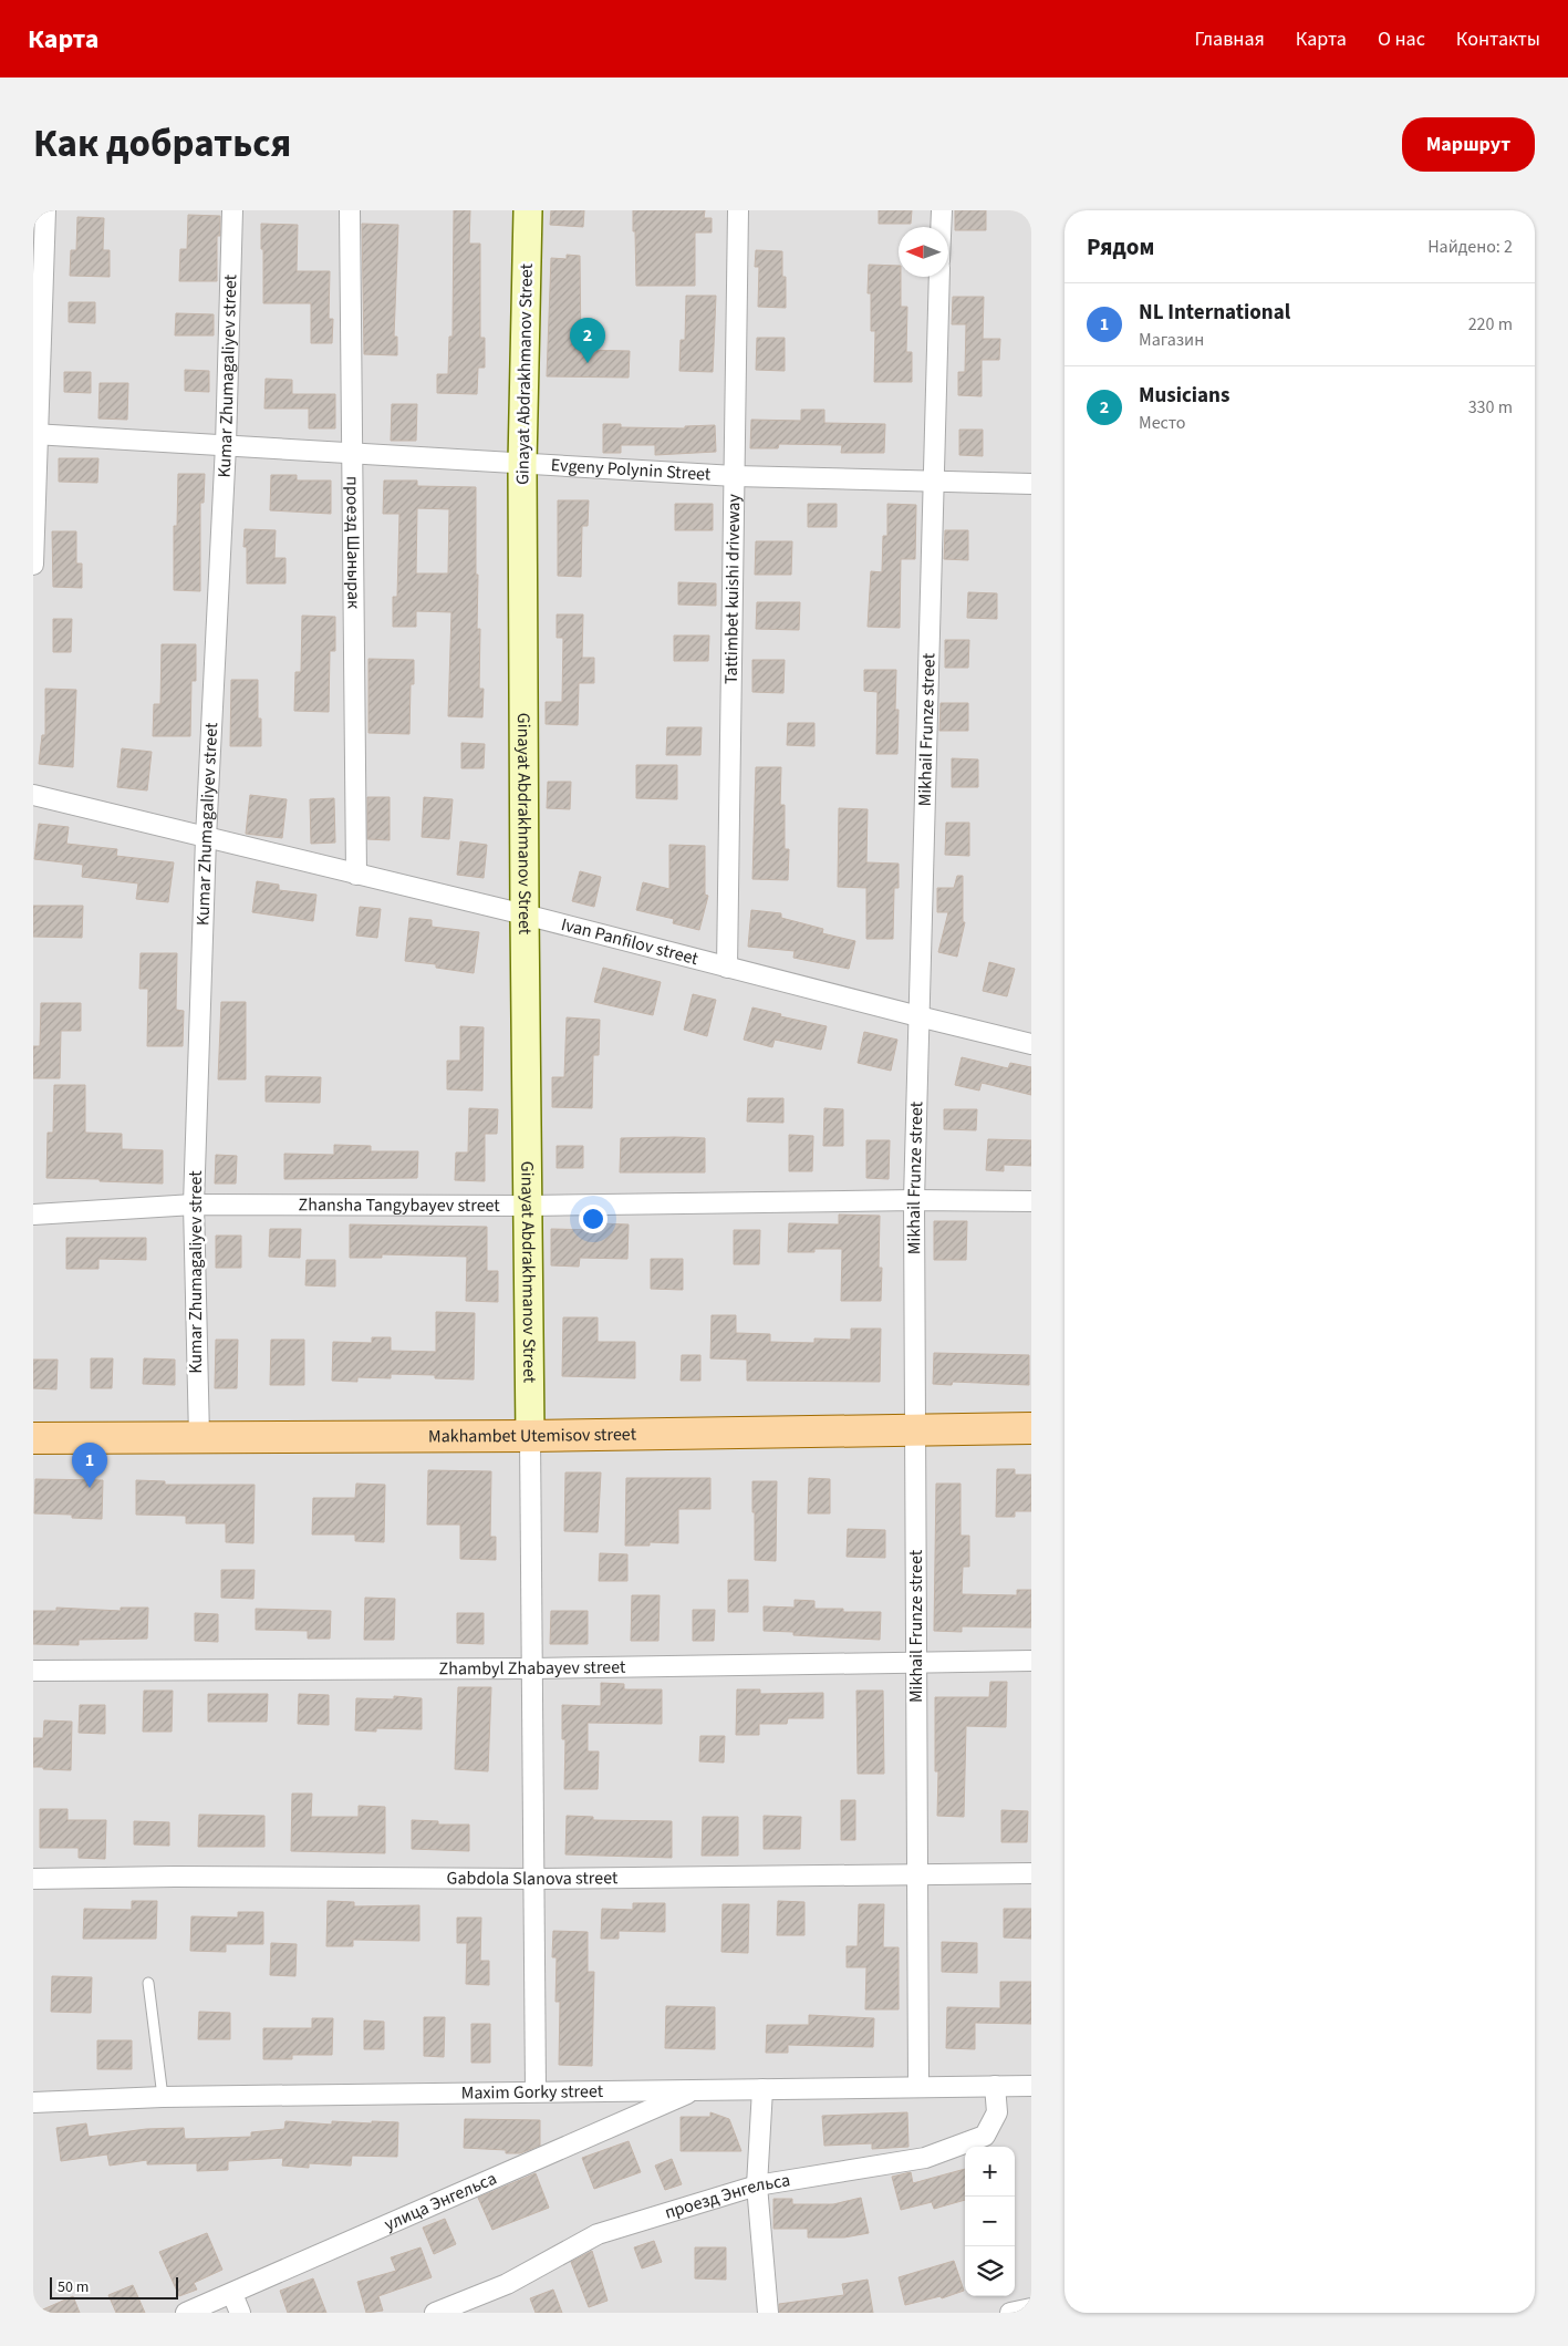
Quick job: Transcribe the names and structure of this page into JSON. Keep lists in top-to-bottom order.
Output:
{
  "streets": {
    "main road": ["Makhambet Utemisov street"],
    "street": [
      "Ginayat Abdrakhmanov Street",
      "Kumar Zhumagaliyev street",
      "Evgeny Polynin Street",
      "проезд Шанырак",
      "Tattimbet kuishi driveway",
      "Mikhail Frunze street",
      "Ivan Panfilov street",
      "Zhansha Tangybayev street",
      "Zhambyl Zhabayev street",
      "Gabdola Slanova street",
      "Maxim Gorky street",
      "проезд Энгельса",
      "улица Энгельса"
    ]
  },
  "crossings": [
    ["Ginayat Abdrakhmanov Street", "Evgeny Polynin Street"],
    ["Ginayat Abdrakhmanov Street", "Ivan Panfilov street"],
    ["Ginayat Abdrakhmanov Street", "Zhansha Tangybayev street"],
    ["Ginayat Abdrakhmanov Street", "Makhambet Utemisov street"],
    ["Kumar Zhumagaliyev street", "Evgeny Polynin Street"],
    ["Kumar Zhumagaliyev street", "Ivan Panfilov street"],
    ["Kumar Zhumagaliyev street", "Zhansha Tangybayev street"],
    ["Kumar Zhumagaliyev street", "Makhambet Utemisov street"],
    ["Evgeny Polynin Street", "проезд Шанырак"],
    ["Evgeny Polynin Street", "Tattimbet kuishi driveway"],
    ["Evgeny Polynin Street", "Mikhail Frunze street"],
    ["проезд Шанырак", "Ivan Panfilov street"],
    ["Tattimbet kuishi driveway", "Ivan Panfilov street"],
    ["Mikhail Frunze street", "Ivan Panfilov street"],
    ["Mikhail Frunze street", "Zhansha Tangybayev street"],
    ["Mikhail Frunze street", "Makhambet Utemisov street"],
    ["Mikhail Frunze street", "Zhambyl Zhabayev street"],
    ["Mikhail Frunze street", "Gabdola Slanova street"],
    ["Mikhail Frunze street", "Maxim Gorky street"],
    ["Maxim Gorky street", "проезд Энгельса"],
    ["Maxim Gorky street", "улица Энгельса"]
  ],
  "scale_bar": "50 m",
  "north": "left",
  "page": {
    "header": "Карта",
    "nav": [
      "Главная",
      "Карта",
      "О нас",
      "Контакты"
    ],
    "title": "Как добраться",
    "buttons": "Маршрут",
    "heading": ["Рядом", "Найдено: 2"],
    "list": [
      {
        "mark": "1",
        "name": "NL International",
        "note": "Магазин",
        "value": "220 m"
      },
      {
        "mark": "2",
        "name": "Musicians",
        "note": "Место",
        "value": "330 m"
      }
    ],
    "pins": ["2", "1"],
    "map_buttons": ["+", "−"],
    "scale": "50 m"
  }
}
